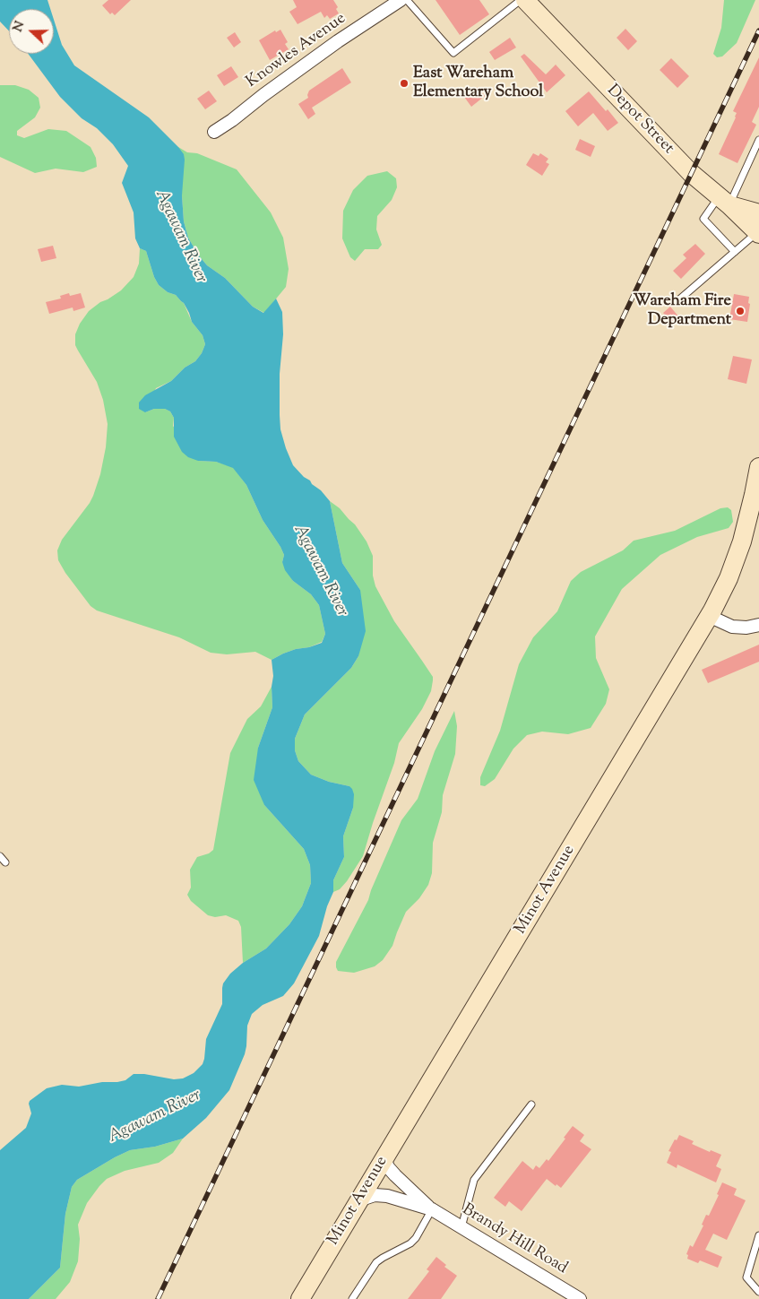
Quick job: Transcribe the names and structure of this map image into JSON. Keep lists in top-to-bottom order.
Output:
{
  "streets": {
    "main road": ["Depot Street", "Minot Avenue"],
    "street": ["Knowles Avenue", "Brandy Hill Road"]
  },
  "crossings": [
    ["Minot Avenue", "Brandy Hill Road"]
  ],
  "water": ["Agawam River"],
  "places": ["East Wareham Elementary School", "Wareham Fire Department"],
  "north": "left"
}
